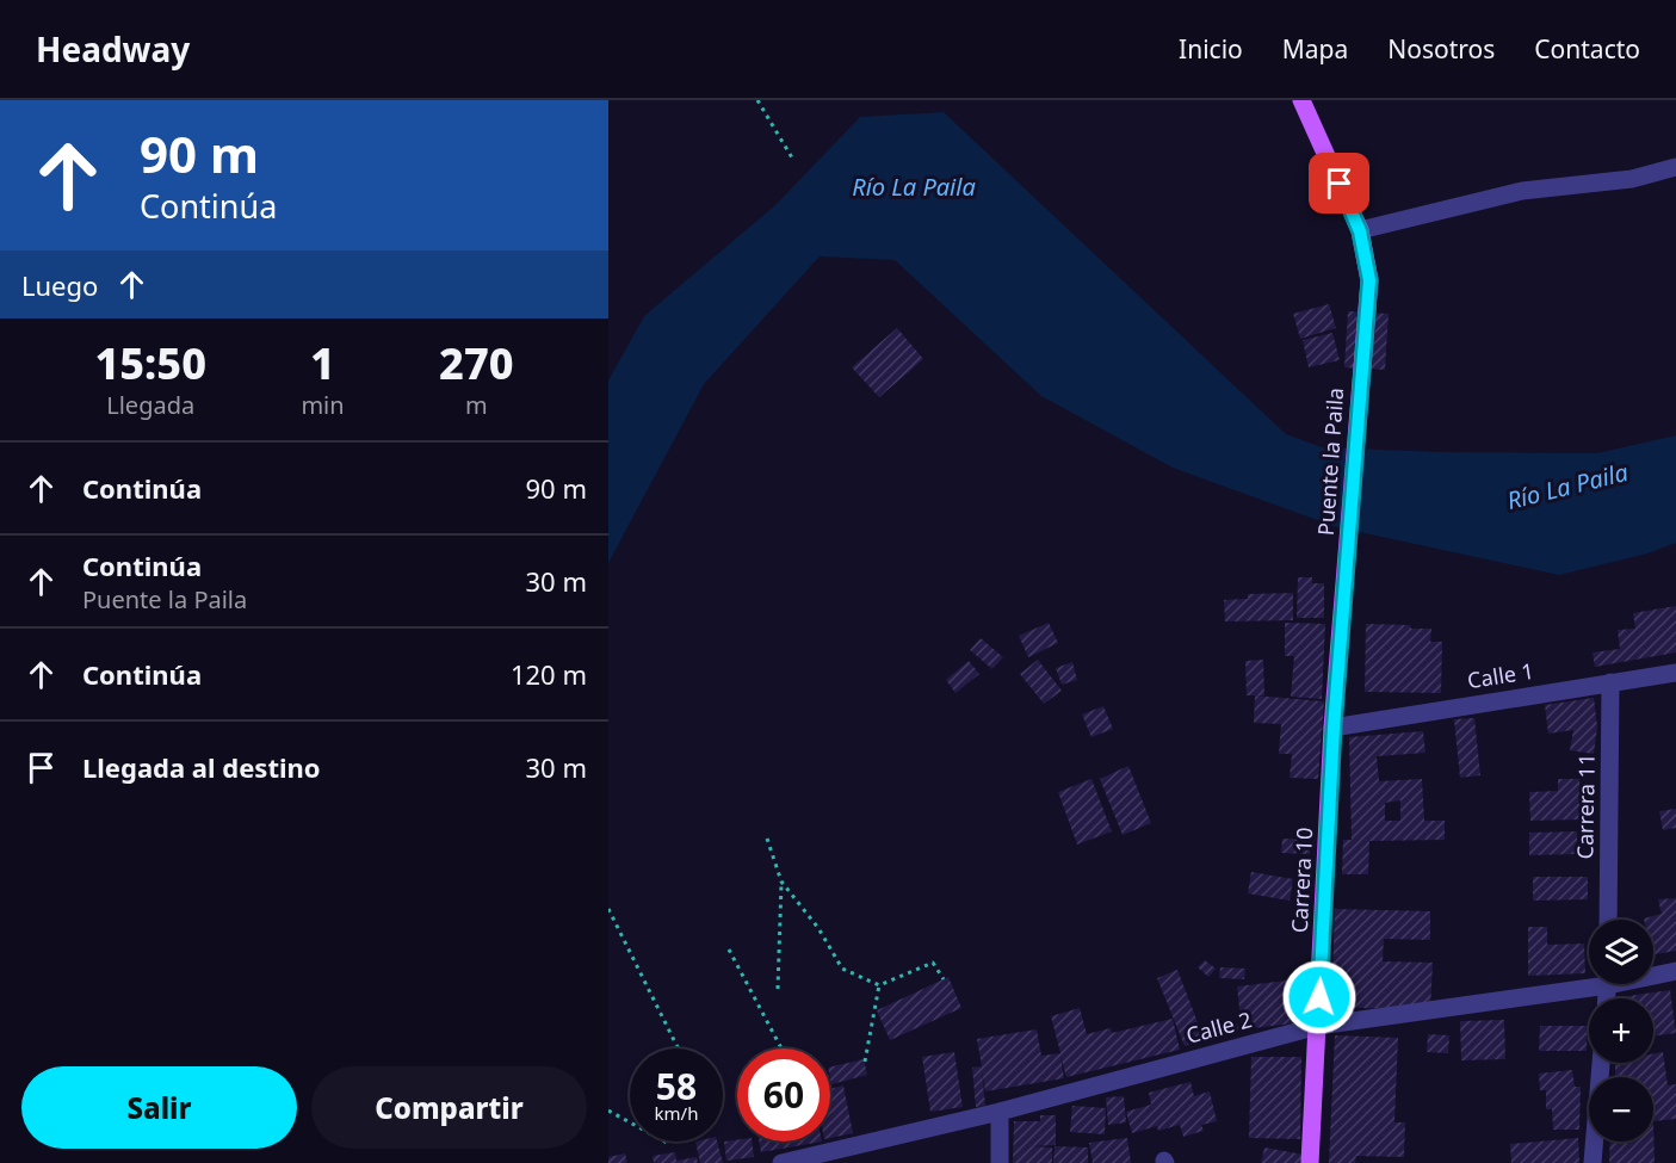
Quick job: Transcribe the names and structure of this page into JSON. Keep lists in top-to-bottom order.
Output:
{
  "streets": {
    "main road": ["Puente la Paila", "Carrera 10"],
    "street": ["Calle 1", "Carrera 11", "Calle 2"]
  },
  "crossings": [
    ["Puente la Paila", "Calle 1"],
    ["Puente la Paila", "Carrera 10"],
    ["Calle 1", "Carrera 11"],
    ["Calle 1", "Carrera 10"],
    ["Carrera 10", "Calle 2"]
  ],
  "water": ["Río La Paila"],
  "page": {
    "header": "Headway",
    "nav": [
      "Inicio",
      "Mapa",
      "Nosotros",
      "Contacto"
    ],
    "turn": ["90 m", "Continúa"],
    "then": "Luego",
    "eta": [
      "15:50",
      "Llegada",
      "1",
      "min",
      "270",
      "m"
    ],
    "list": [
      {
        "name": "Continúa",
        "value": "90 m"
      },
      {
        "name": "Continúa",
        "note": "Puente la Paila",
        "value": "30 m"
      },
      {
        "name": "Continúa",
        "value": "120 m"
      },
      {
        "name": "Llegada al destino",
        "value": "30 m"
      }
    ],
    "map_buttons": ["+", "−"],
    "speed": "58 km/h",
    "limit": "60",
    "buttons": ["Salir", "Compartir"]
  }
}
